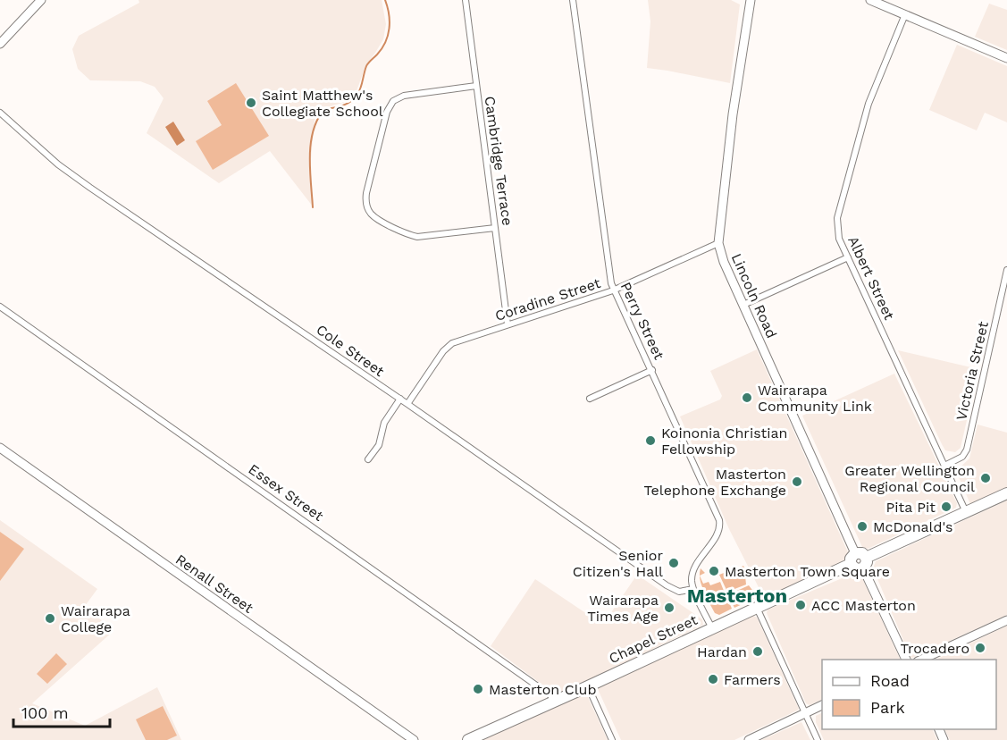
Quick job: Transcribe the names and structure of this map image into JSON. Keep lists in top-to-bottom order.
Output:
{
  "streets": {
    "highway": ["Chapel Street"],
    "street": [
      "Cambridge Terrace",
      "Albert Street",
      "Lincoln Road",
      "Coradine Street",
      "Perry Street",
      "Cole Street",
      "Victoria Street",
      "Essex Street",
      "Renall Street"
    ]
  },
  "crossings": [
    ["Cambridge Terrace", "Coradine Street"],
    ["Albert Street", "Victoria Street"],
    ["Lincoln Road", "Coradine Street"],
    ["Lincoln Road", "Chapel Street"],
    ["Coradine Street", "Perry Street"],
    ["Coradine Street", "Cole Street"],
    ["Perry Street", "Cole Street"],
    ["Essex Street", "Chapel Street"]
  ],
  "districts": ["Masterton"],
  "places": [
    "Saint Matthew's Collegiate School",
    "Wairarapa Community Link",
    "Koinonia Christian Fellowship",
    "Greater Wellington Regional Council",
    "Masterton Telephone Exchange",
    "Pita Pit",
    "McDonald's",
    "Senior Citizen's Hall",
    "Masterton Town Square",
    "ACC Masterton",
    "Wairarapa Times Age",
    "Wairarapa College",
    "Trocadero",
    "Hardan",
    "Farmers",
    "Masterton Club"
  ],
  "legend": ["Road", "Park"],
  "scale_bar": "100 m"
}
